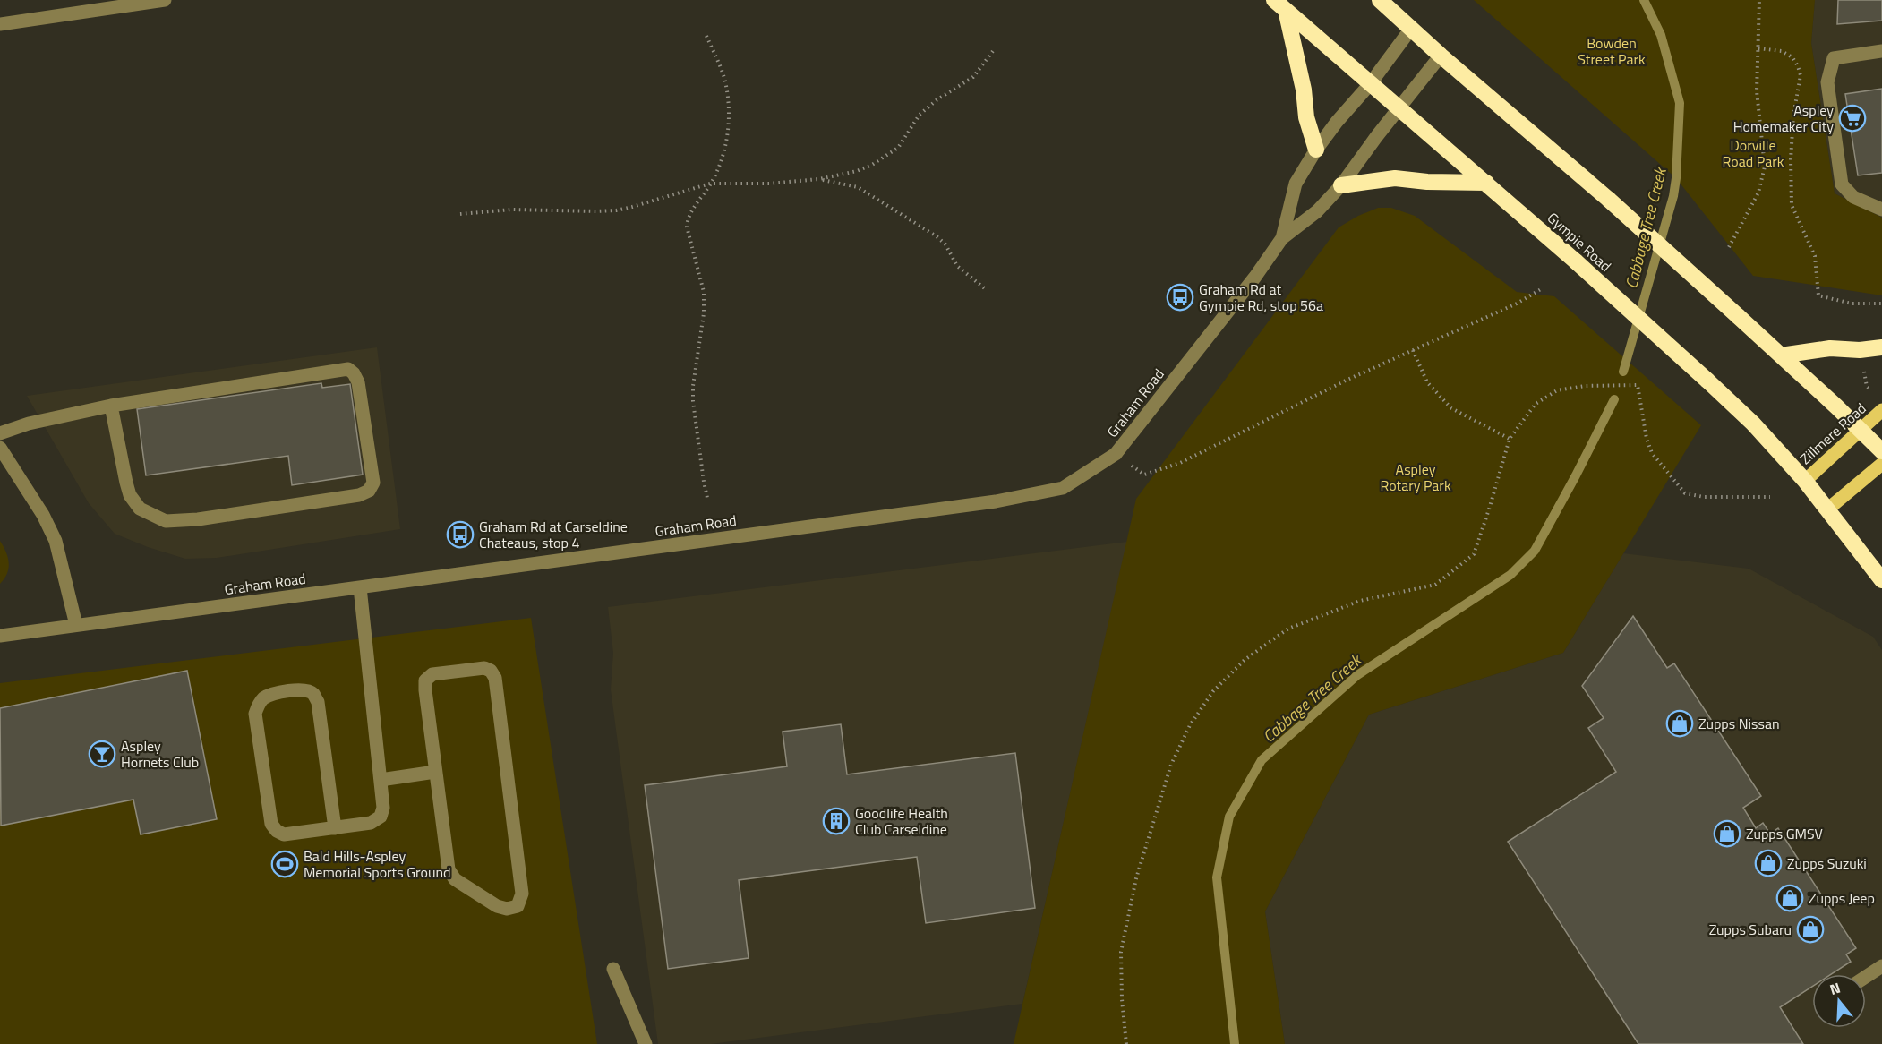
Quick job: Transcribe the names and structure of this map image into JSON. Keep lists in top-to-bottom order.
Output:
{
  "streets": {
    "highway": ["Gympie Road"],
    "main road": ["Zillmere Road"],
    "street": ["Graham Road"]
  },
  "crossings": [
    ["Gympie Road", "Graham Road"],
    ["Gympie Road", "Zillmere Road"]
  ],
  "water": ["Cabbage Tree Creek"],
  "parks": ["Bowden Street Park", "Dorville Road Park", "Aspley Rotary Park"],
  "places": {
    "supermarket": ["Aspley Homemaker City"],
    "bus stop": ["Graham Rd at Gympie Rd, stop 56a", "Graham Rd at Carseldine Chateaus, stop 4"],
    "shop": [
      "Zupps Nissan",
      "Zupps GMSV",
      "Zupps Suzuki",
      "Zupps Jeep",
      "Zupps Subaru"
    ],
    "bar": ["Aspley Hornets Club"],
    "building": ["Goodlife Health Club Carseldine"],
    "sports": ["Bald Hills-Aspley Memorial Sports Ground"]
  },
  "north": "top"
}
